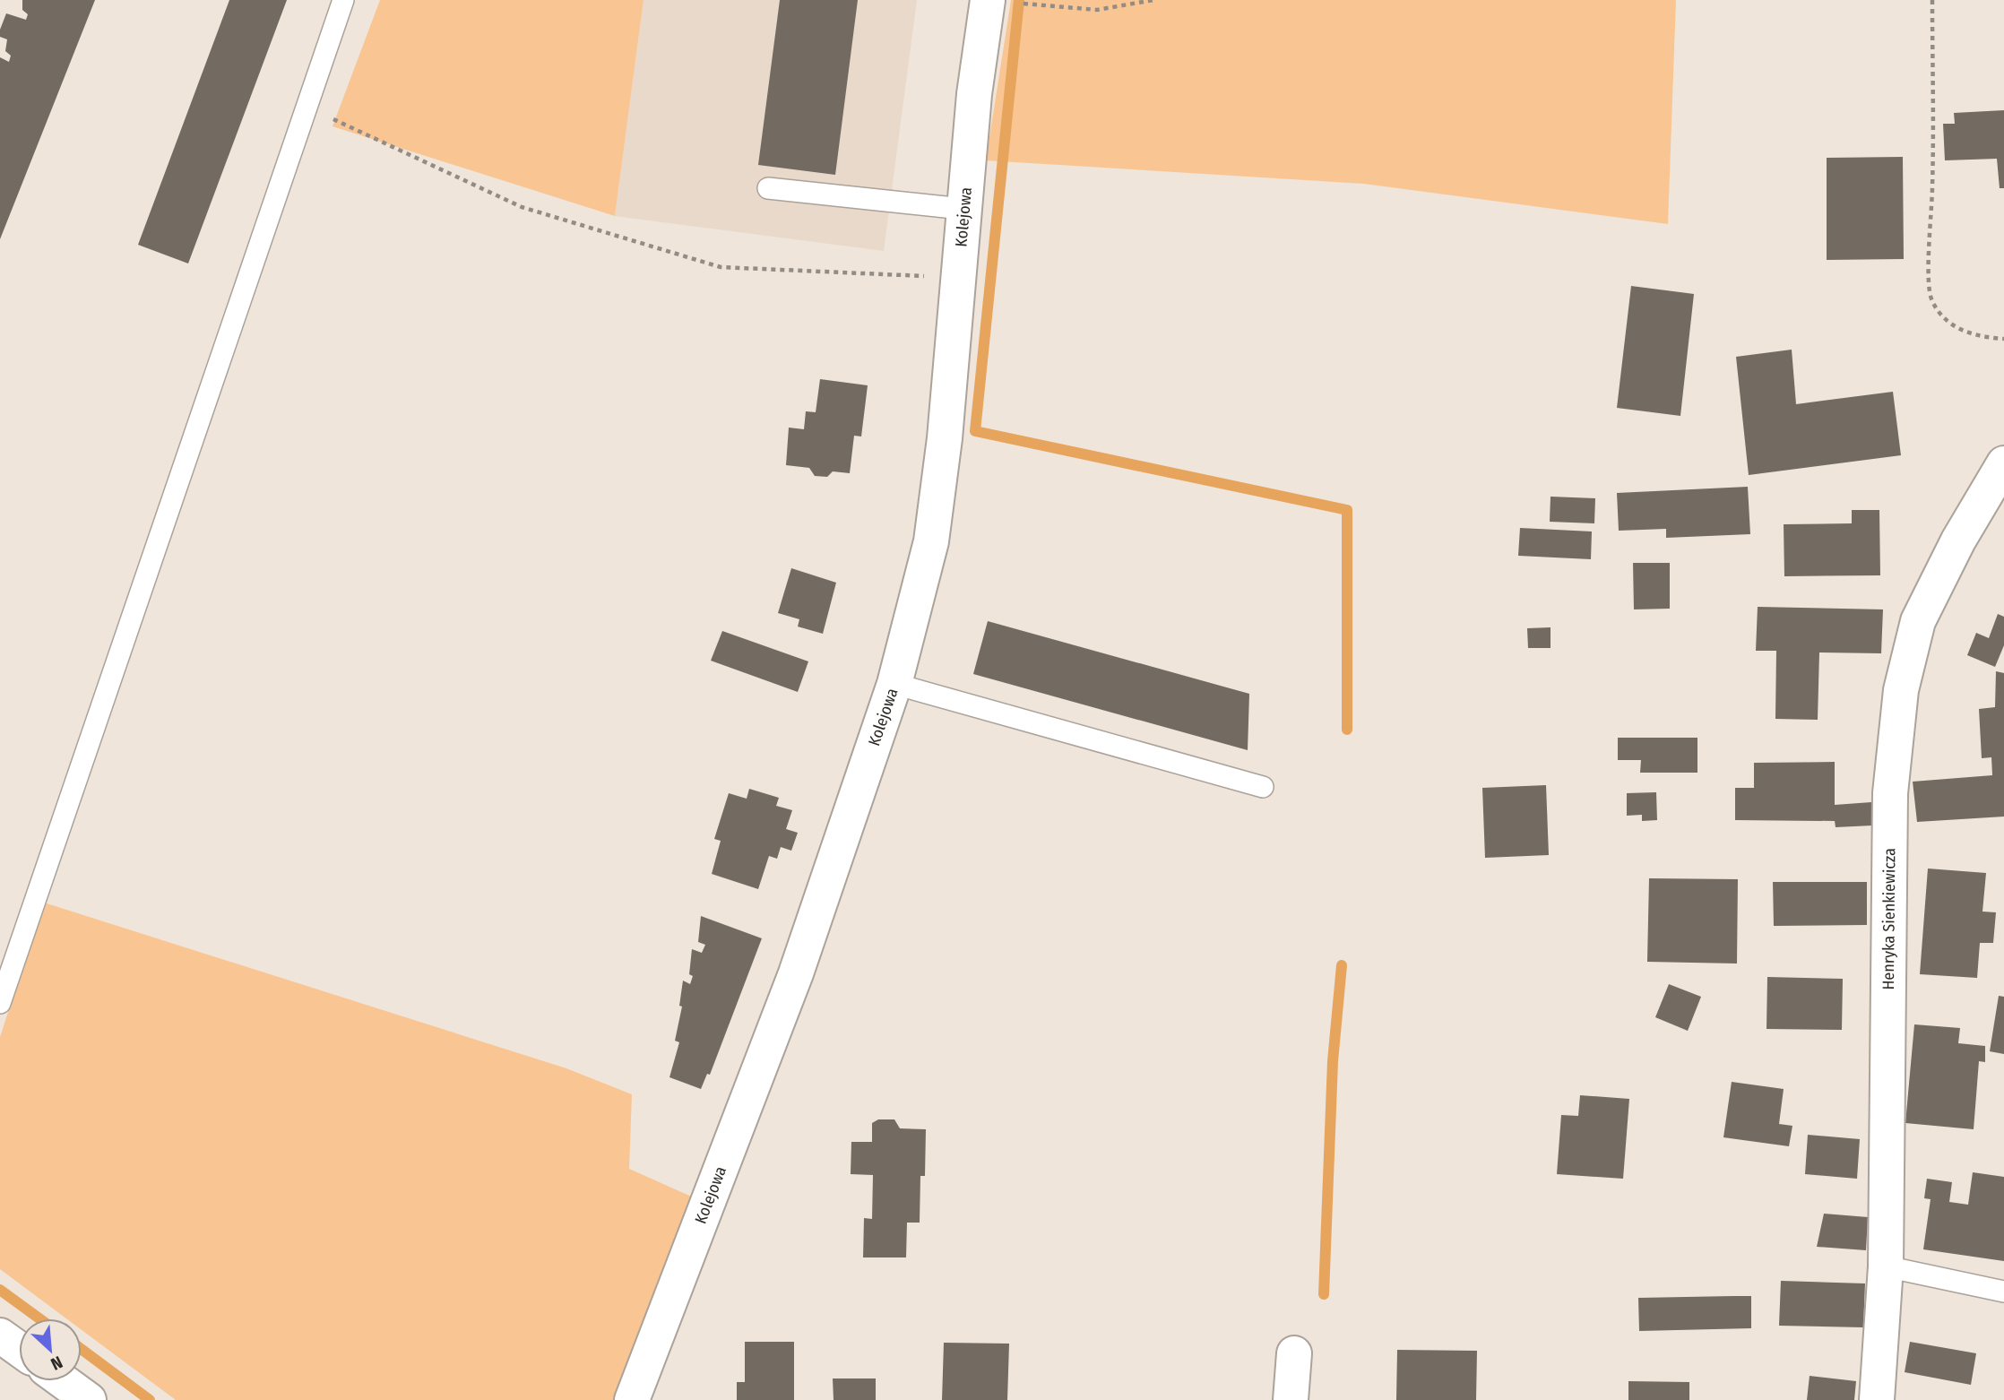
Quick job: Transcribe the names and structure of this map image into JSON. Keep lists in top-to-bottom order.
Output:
{
  "streets": {
    "street": ["Kolejowa", "Henryka Sienkiewicza"]
  },
  "north": "bottom right"
}
